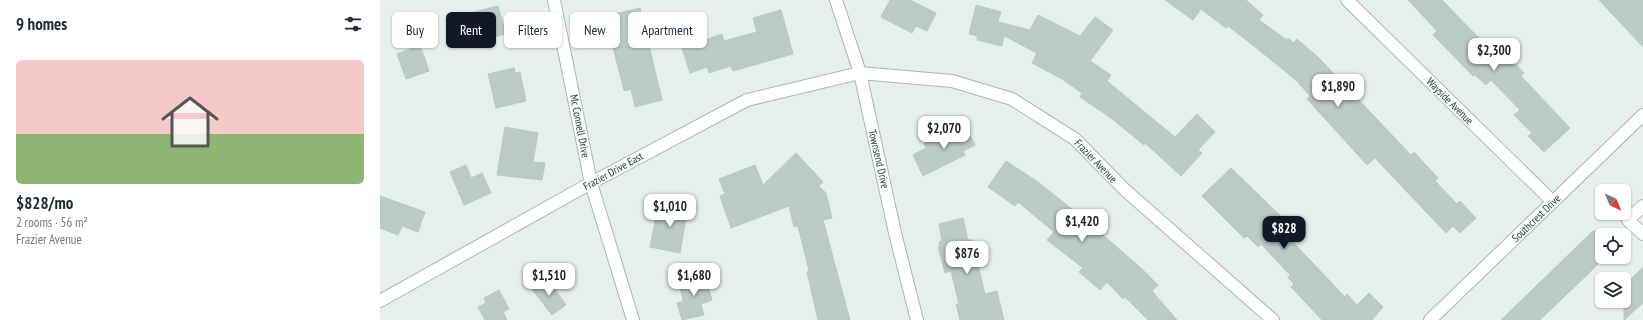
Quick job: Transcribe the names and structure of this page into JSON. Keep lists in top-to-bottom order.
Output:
{
  "streets": {
    "street": [
      "Wayside Avenue",
      "Mc Connell Drive",
      "Townsend Drive",
      "Frazier Avenue",
      "Frazier Drive East",
      "Southcrest Drive"
    ]
  },
  "crossings": [
    ["Wayside Avenue", "Southcrest Drive"],
    ["Mc Connell Drive", "Frazier Drive East"],
    ["Townsend Drive", "Frazier Avenue"],
    ["Townsend Drive", "Frazier Drive East"],
    ["Frazier Avenue", "Frazier Drive East"]
  ],
  "north": "bottom right",
  "page": {
    "heading": "9 homes",
    "chip": [
      "Buy",
      "Rent",
      "Filters",
      "New",
      "Apartment"
    ],
    "price": [
      "$2,300",
      "$1,890",
      "$2,070",
      "$1,010",
      "$1,420",
      "$828",
      "$876",
      "$1,510",
      "$1,680"
    ],
    "list": [
      {
        "name": "$828/mo",
        "note": "2 rooms · 56 m² · Frazier Avenue"
      }
    ]
  }
}
